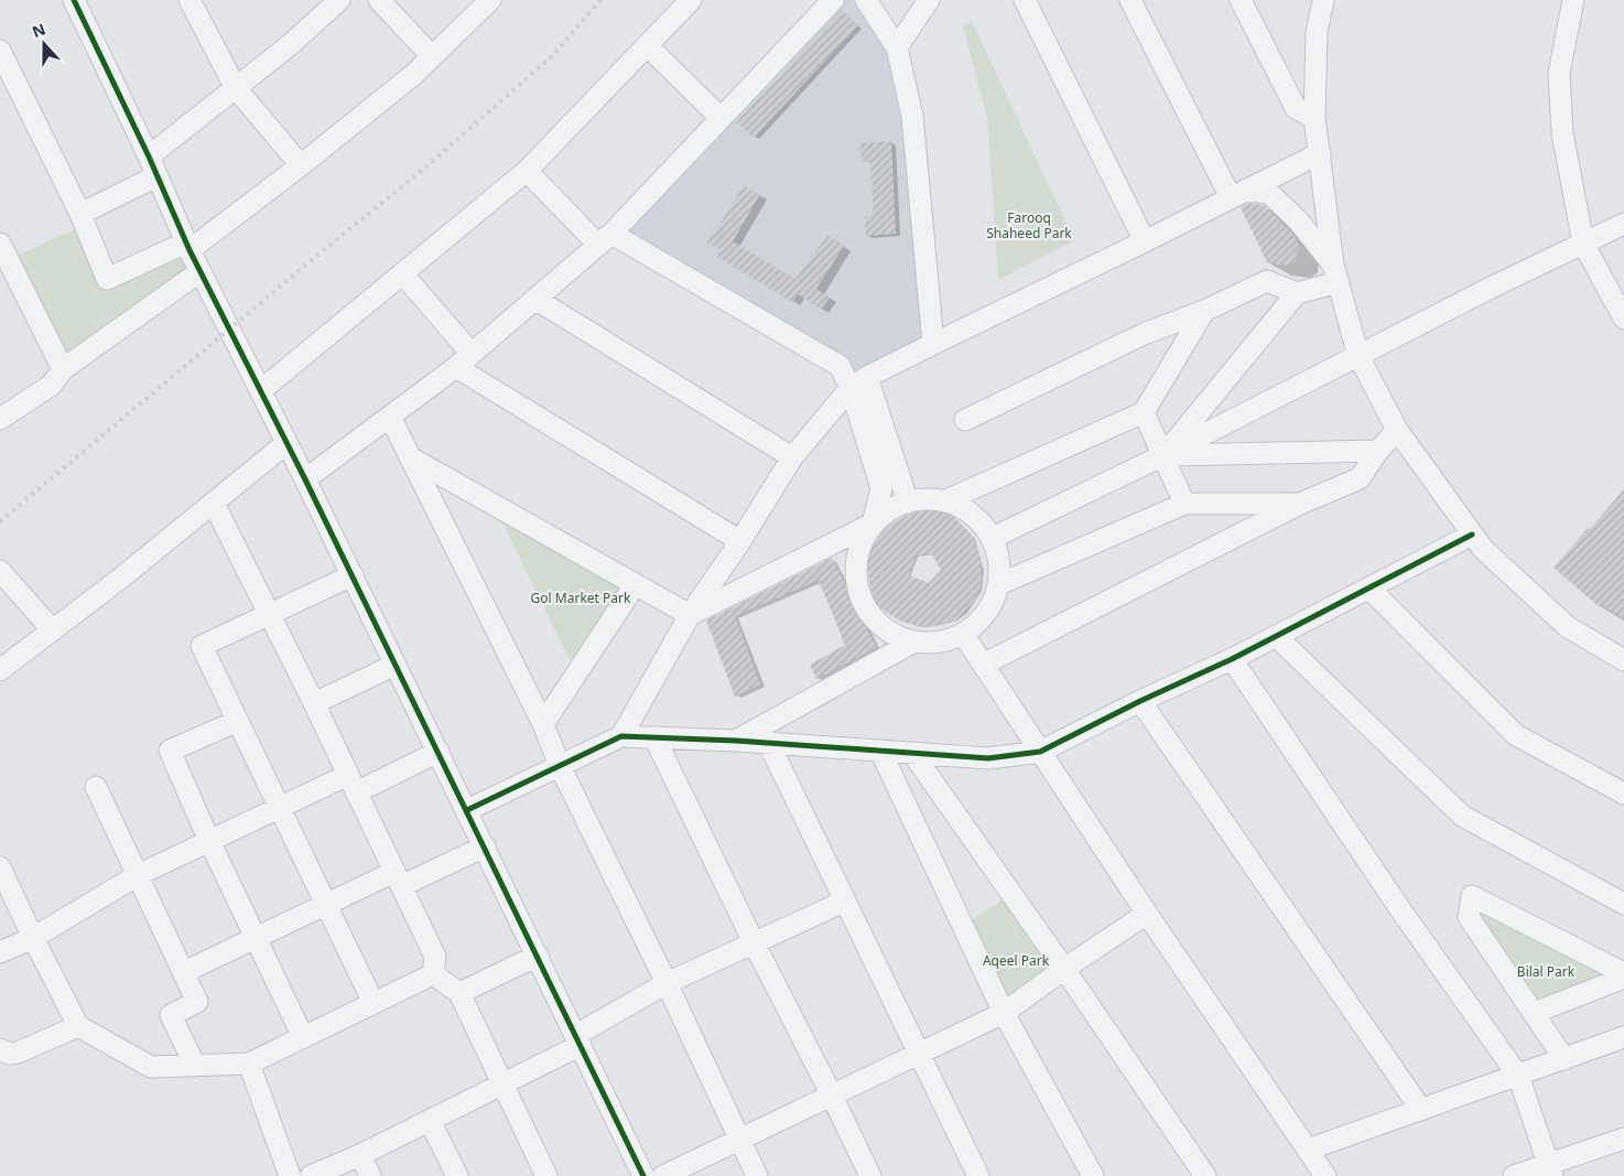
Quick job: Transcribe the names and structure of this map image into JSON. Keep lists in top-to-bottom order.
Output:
{
  "parks": [
    "Farooq Shaheed Park",
    "Gol Market Park",
    "Aqeel Park",
    "Bilal Park"
  ],
  "north": "top"
}
